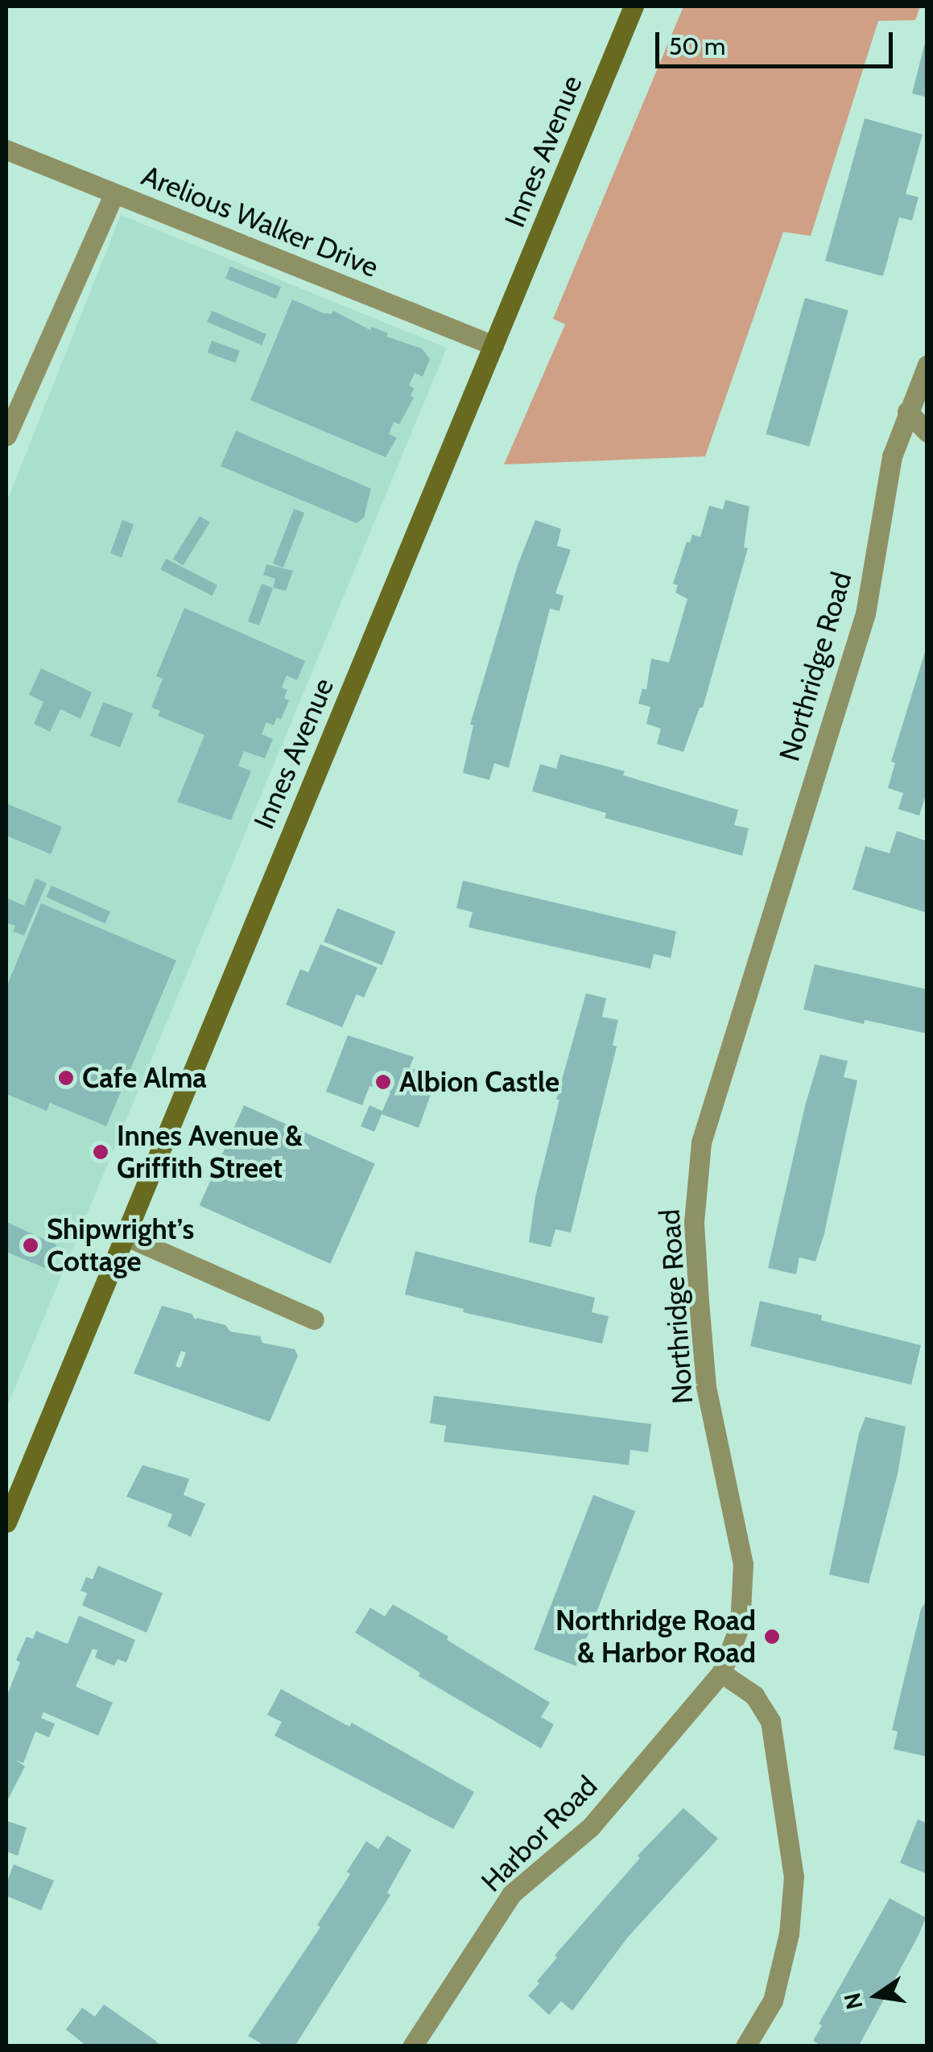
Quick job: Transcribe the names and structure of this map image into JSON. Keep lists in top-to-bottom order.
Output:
{
  "streets": {
    "main road": ["Innes Avenue"],
    "street": ["Arelious Walker Drive", "Northridge Road", "Harbor Road"]
  },
  "crossings": [
    ["Innes Avenue", "Arelious Walker Drive"],
    ["Northridge Road", "Harbor Road"]
  ],
  "places": [
    "Cafe Alma",
    "Albion Castle",
    "Innes Avenue & Griffith Street",
    "Shipwright’s Cottage",
    "Northridge Road & Harbor Road"
  ],
  "scale_bar": "50 m",
  "north": "left"
}
